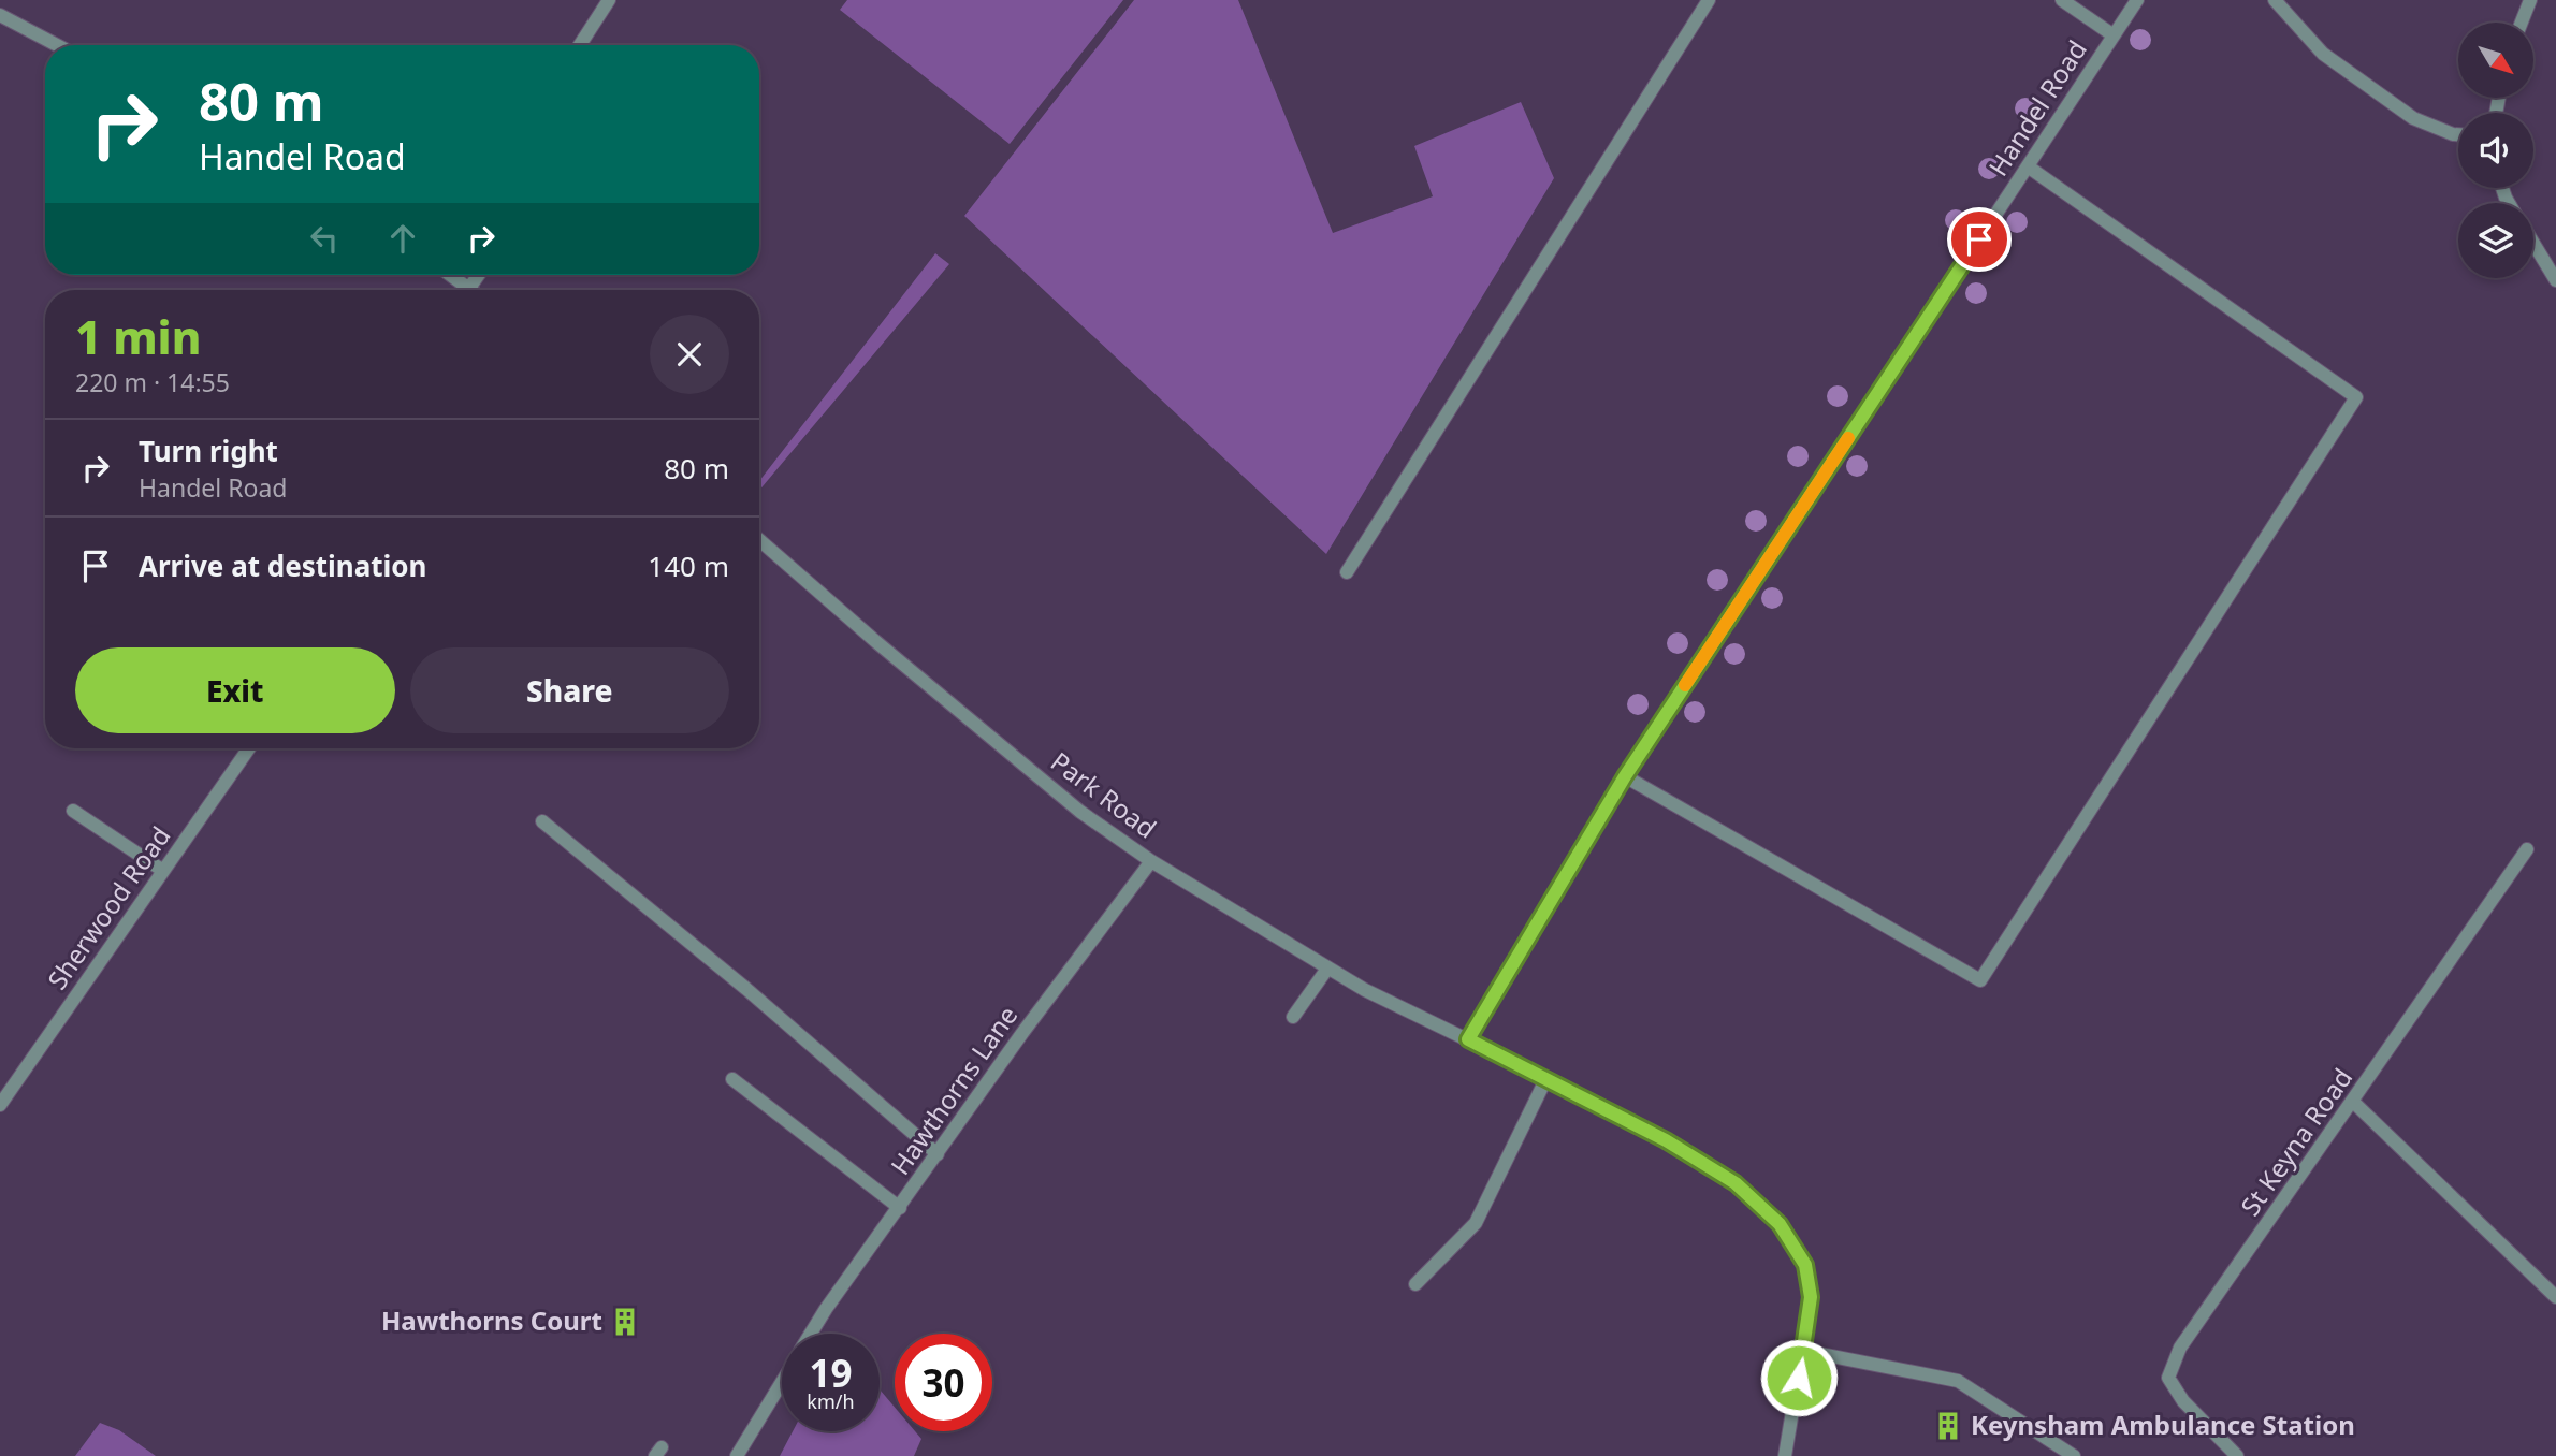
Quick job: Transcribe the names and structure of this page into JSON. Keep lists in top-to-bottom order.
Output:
{
  "streets": {
    "street": [
      "Handel Road",
      "Park Road",
      "Sherwood Road",
      "Hawthorns Lane",
      "St Keyna Road"
    ]
  },
  "crossings": [
    ["Handel Road", "Park Road"],
    ["Park Road", "Hawthorns Lane"]
  ],
  "places": {
    "building": ["Hawthorns Court", "Keynsham Ambulance Station"]
  },
  "north": "bottom right",
  "page": {
    "turn": ["80 m", "Handel Road"],
    "heading": ["1 min", "220 m · 14:55"],
    "list": [
      {
        "name": "Turn right",
        "note": "Handel Road",
        "value": "80 m"
      },
      {
        "name": "Arrive at destination",
        "value": "140 m"
      }
    ],
    "buttons": ["Exit", "Share"],
    "speed": "19 km/h",
    "limit": "30"
  }
}
